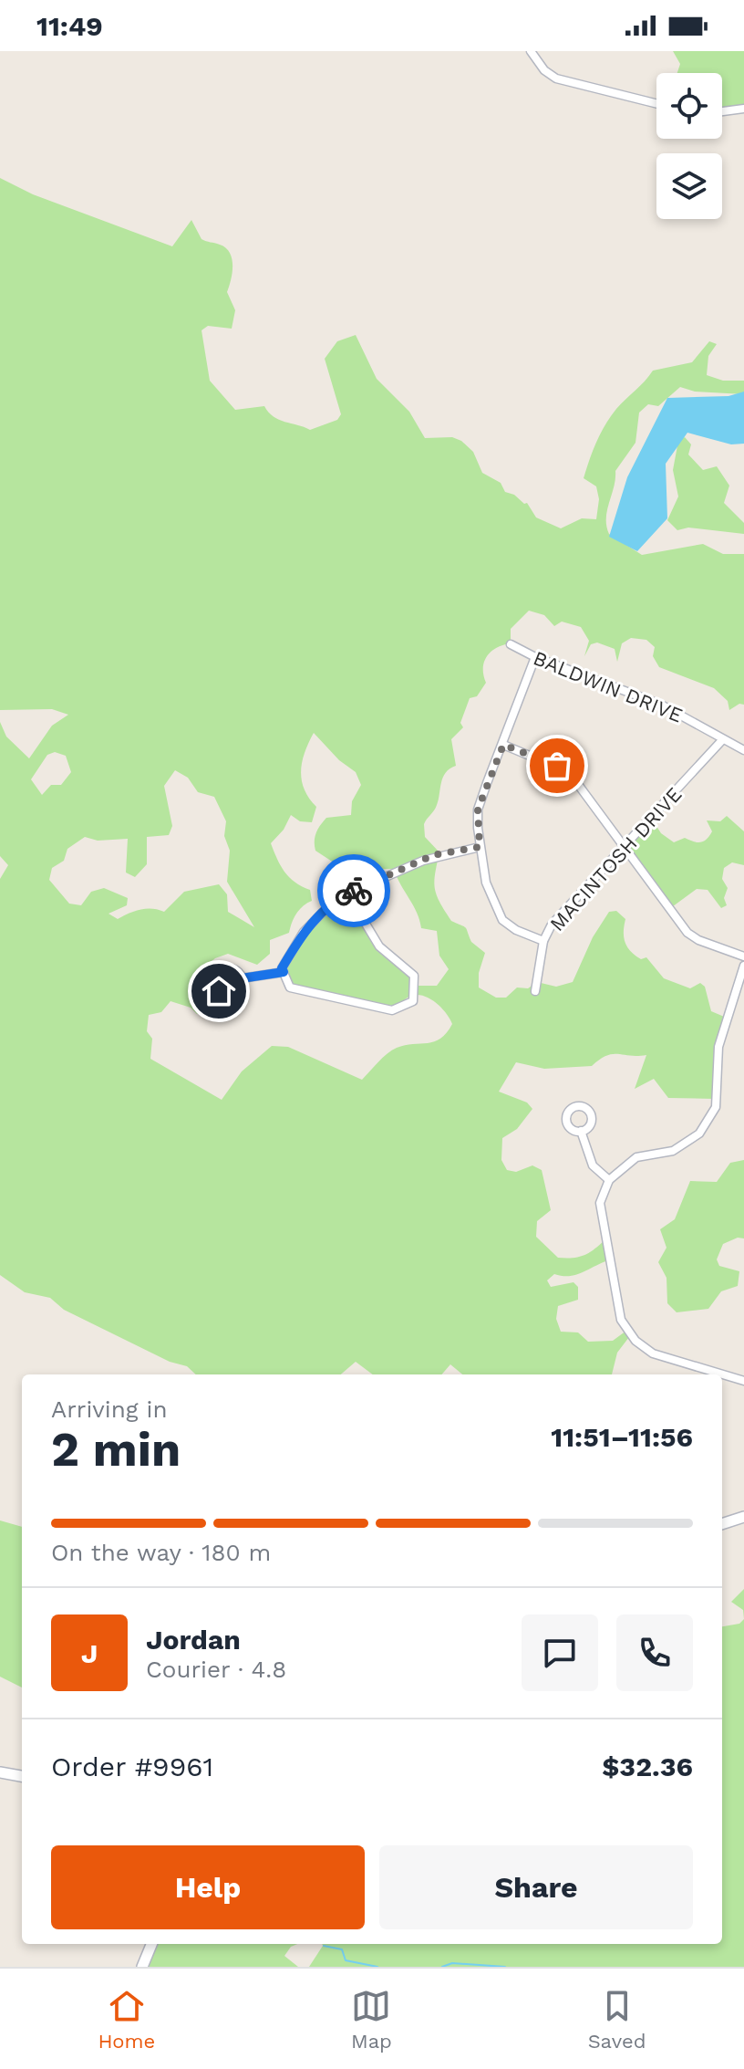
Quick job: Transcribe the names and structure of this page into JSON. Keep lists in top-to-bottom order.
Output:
{
  "streets": {
    "street": ["BALDWIN DRIVE", "MACINTOSH DRIVE"]
  },
  "crossings": [
    ["BALDWIN DRIVE", "MACINTOSH DRIVE"]
  ],
  "page": {
    "status": "11:49",
    "heading": ["2 min", "Arriving in", "11:51–11:56"],
    "panel": [
      "Jordan",
      "Courier · 4.8",
      "Order #9961",
      "$32.36"
    ],
    "bar": "On the way · 180 m",
    "round": "J",
    "buttons": ["Help", "Share"],
    "tabs": ["Home", "Map", "Saved"]
  }
}
